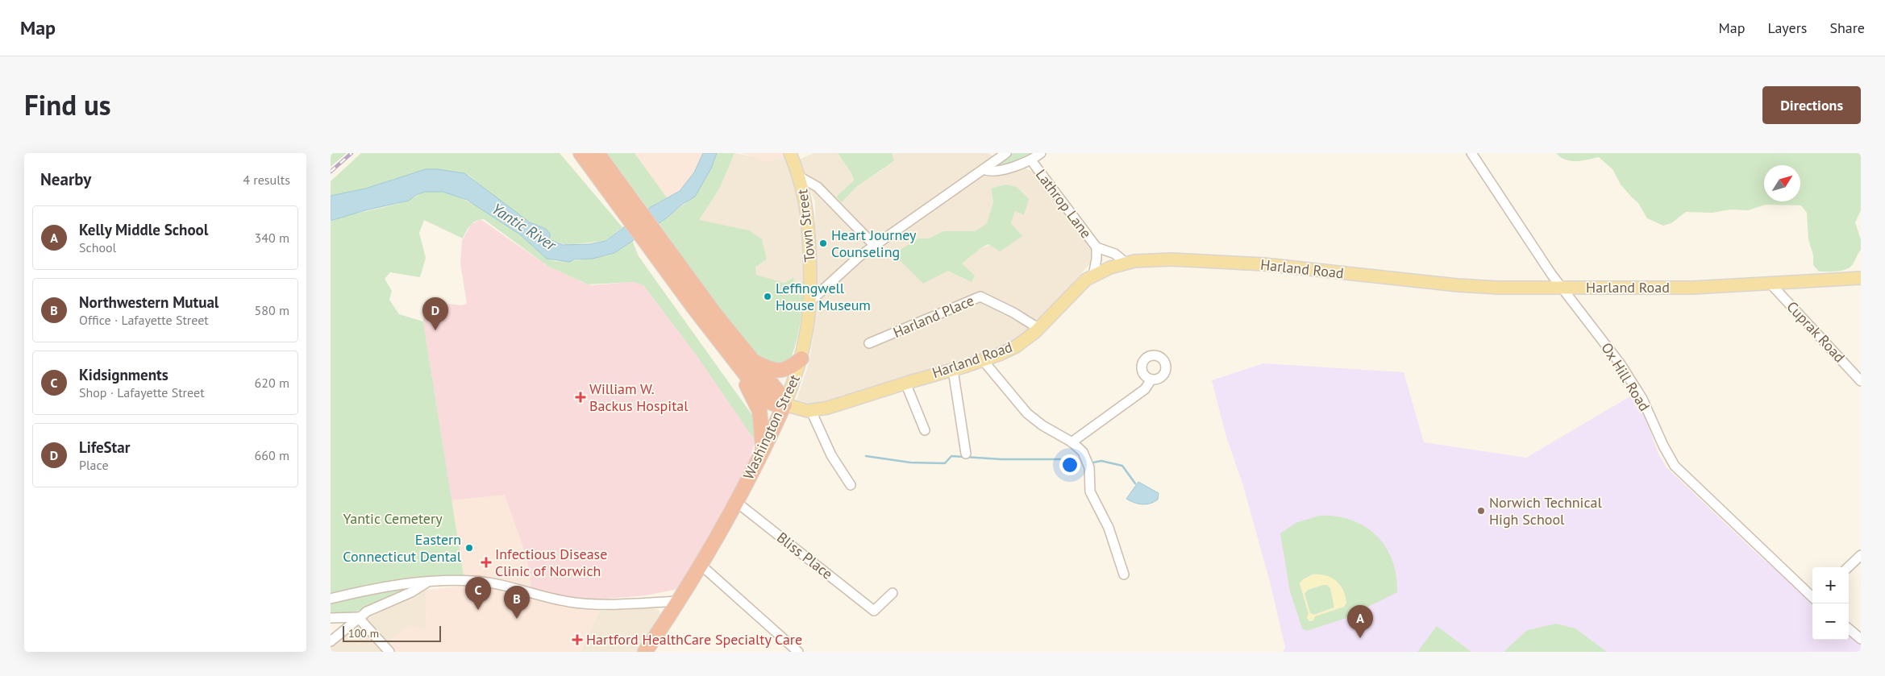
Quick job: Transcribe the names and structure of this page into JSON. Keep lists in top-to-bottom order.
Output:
{
  "streets": {
    "highway": ["Washington Street"],
    "main road": ["Town Street", "Harland Road"],
    "street": [
      "Lathrop Lane",
      "Harland Place",
      "Cuprak Road",
      "Ox Hill Road",
      "Bliss Place"
    ]
  },
  "crossings": [
    ["Lathrop Lane", "Harland Road"],
    ["Town Street", "Washington Street"],
    ["Harland Road", "Harland Place"],
    ["Harland Road", "Cuprak Road"],
    ["Harland Road", "Ox Hill Road"],
    ["Harland Road", "Washington Street"],
    ["Washington Street", "Bliss Place"]
  ],
  "water": ["Yantic River"],
  "parks": ["Yantic Cemetery"],
  "places": {
    "other": [
      "Heart Journey Counseling",
      "Leffingwell House Museum",
      "Norwich Technical High School",
      "Eastern Connecticut Dental"
    ],
    "health": ["William W. Backus Hospital", "Infectious Disease Clinic of Norwich", "Hartford HealthCare Specialty Care"]
  },
  "scale_bar": "100 m",
  "north": "top right",
  "page": {
    "header": "Map",
    "nav": ["Map", "Layers", "Share"],
    "title": "Find us",
    "buttons": "Directions",
    "heading": ["Nearby", "4 results"],
    "list": [
      {
        "mark": "A",
        "name": "Kelly Middle School",
        "note": "School",
        "value": "340 m"
      },
      {
        "mark": "B",
        "name": "Northwestern Mutual",
        "note": "Office · Lafayette Street",
        "value": "580 m"
      },
      {
        "mark": "C",
        "name": "Kidsignments",
        "note": "Shop · Lafayette Street",
        "value": "620 m"
      },
      {
        "mark": "D",
        "name": "LifeStar",
        "note": "Place",
        "value": "660 m"
      }
    ],
    "pins": [
      "D",
      "C",
      "B",
      "A"
    ],
    "map_buttons": ["+", "−"],
    "scale": "100 m"
  }
}
